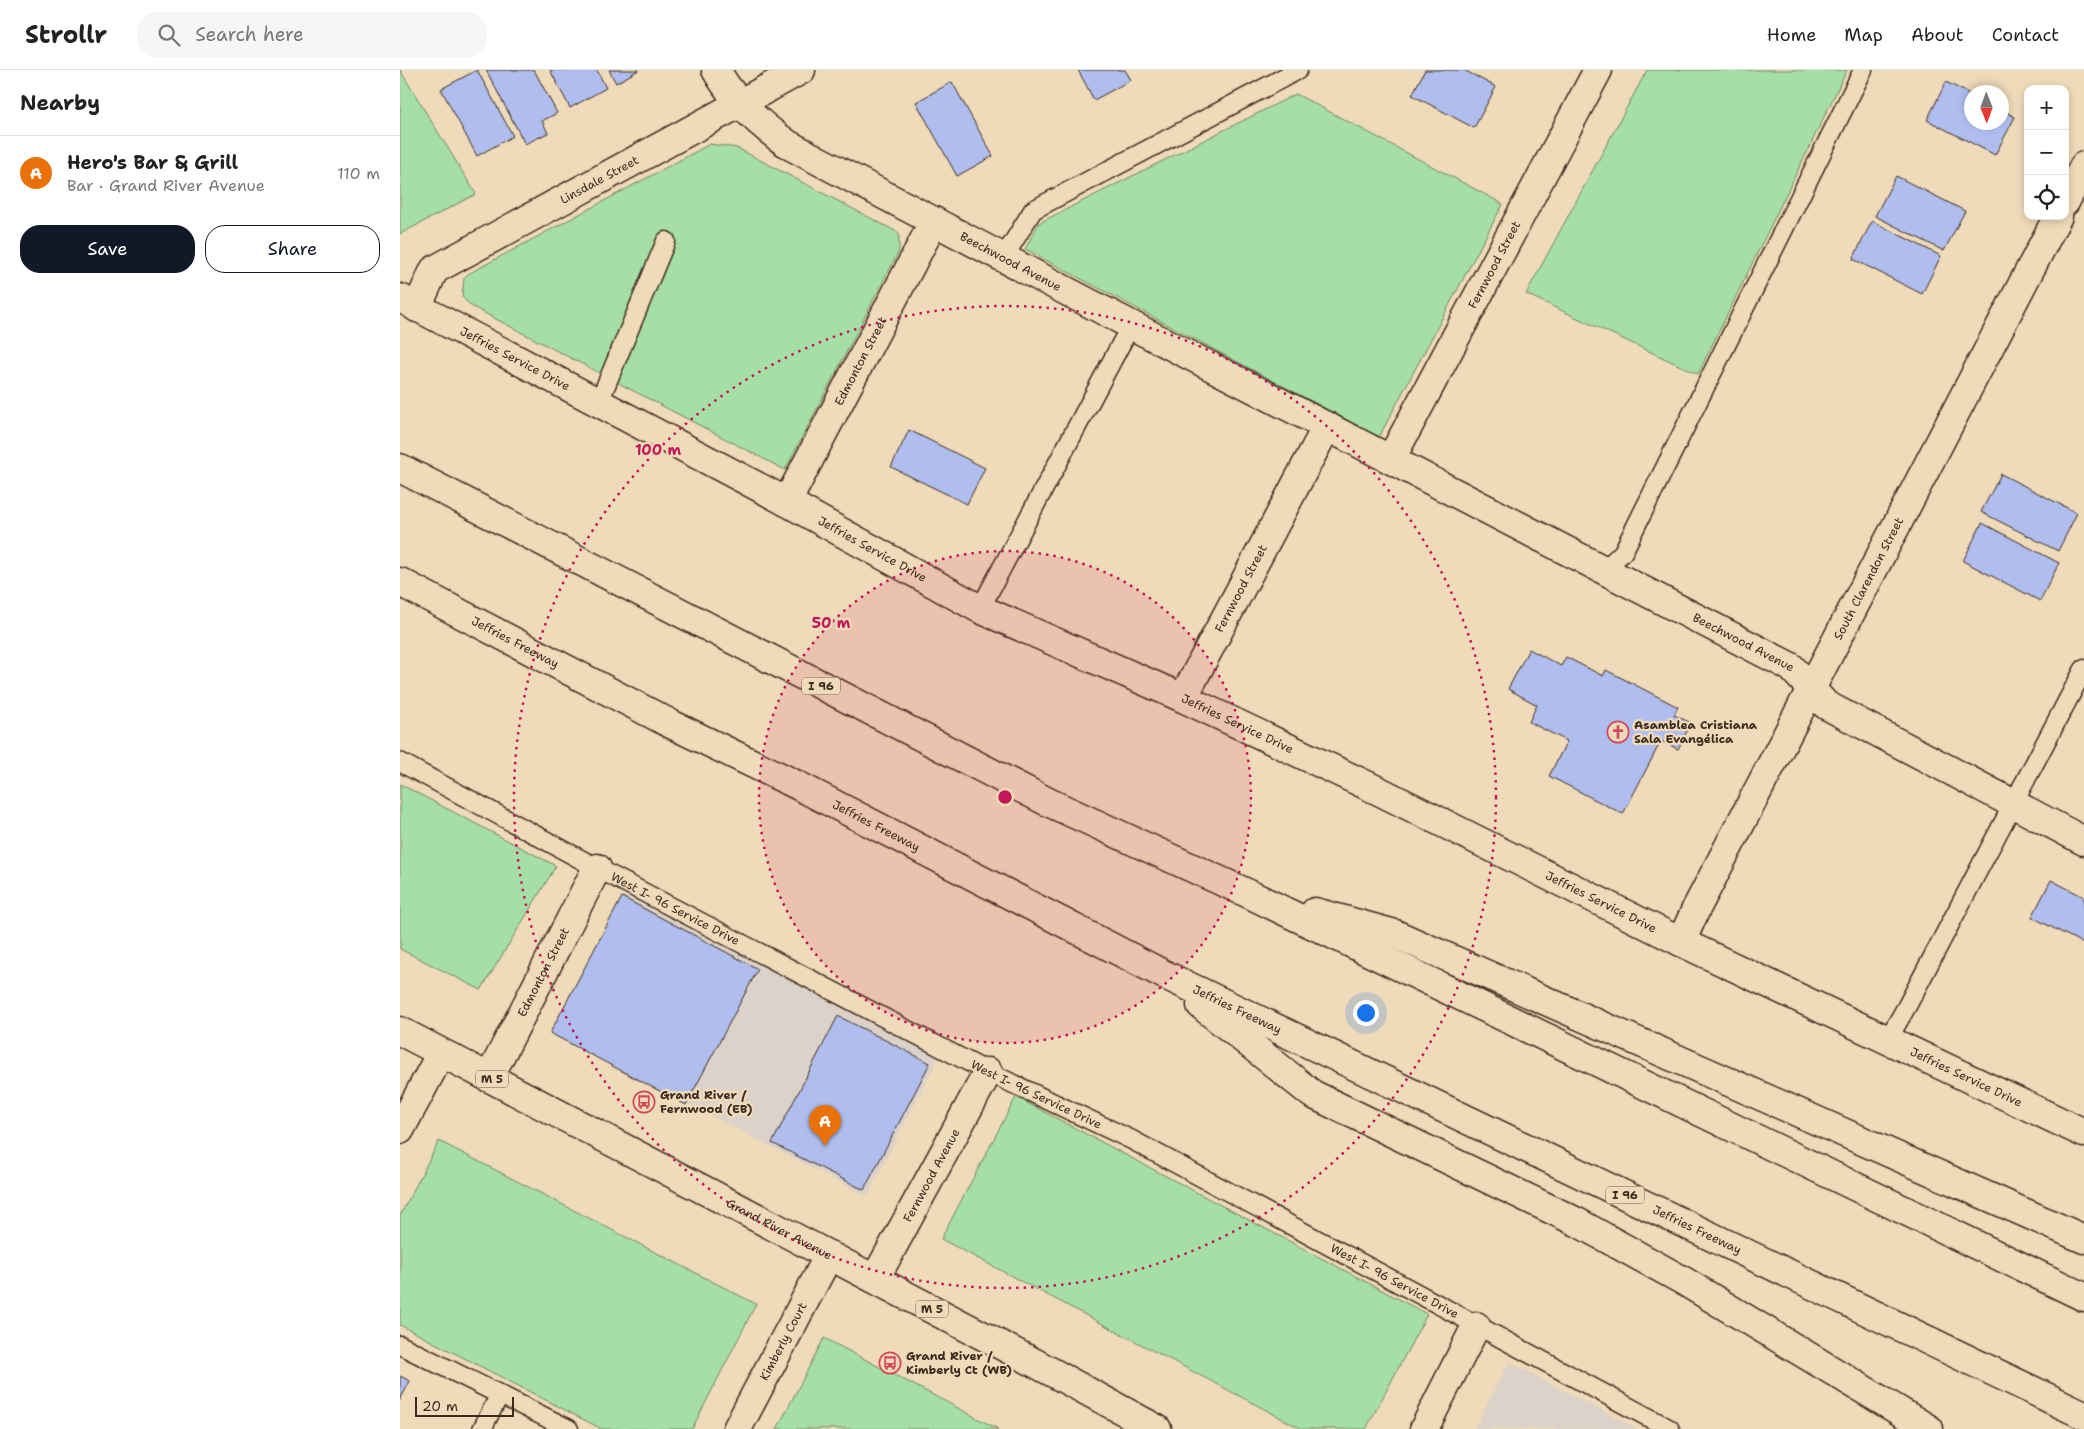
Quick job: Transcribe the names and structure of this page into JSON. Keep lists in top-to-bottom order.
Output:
{
  "streets": {
    "main road": [
      "Linsdale Street",
      "Beechwood Avenue",
      "Fernwood Street",
      "Jeffries Service Drive",
      "Edmonton Street",
      "South Clarendon Street",
      "Jeffries Freeway",
      "I 96",
      "M 5",
      "Fernwood Avenue",
      "Grand River Avenue",
      "Kimberly Court"
    ],
    "lane": ["West I- 96 Service Drive"]
  },
  "crossings": [
    ["Linsdale Street", "Beechwood Avenue"],
    ["Linsdale Street", "Jeffries Service Drive"],
    ["Beechwood Avenue", "Fernwood Street"],
    ["Beechwood Avenue", "Edmonton Street"],
    ["Beechwood Avenue", "South Clarendon Street"],
    ["Fernwood Street", "Jeffries Service Drive"],
    ["Jeffries Service Drive", "Edmonton Street"],
    ["Jeffries Service Drive", "South Clarendon Street"],
    ["Edmonton Street", "West I- 96 Service Drive"],
    ["Edmonton Street", "Grand River Avenue"],
    ["West I- 96 Service Drive", "Fernwood Avenue"],
    ["Fernwood Avenue", "Grand River Avenue"],
    ["Grand River Avenue", "Kimberly Court"]
  ],
  "places": {
    "church": ["Asamblea Cristiana Sala Evangélica"],
    "bus stop": ["Grand River / Fernwood (EB)", "Grand River / Kimberly Ct (WB)"]
  },
  "scale_bar": "20 m",
  "north": "bottom",
  "page": {
    "header": "Strollr",
    "search": "Search here",
    "nav": [
      "Home",
      "Map",
      "About",
      "Contact"
    ],
    "heading": "Nearby",
    "map_buttons": ["+", "−"],
    "list": [
      {
        "mark": "A",
        "name": "Hero's Bar & Grill",
        "note": "Bar · Grand River Avenue",
        "value": "110 m"
      }
    ],
    "buttons": ["Save", "Share"],
    "pins": "A",
    "scale": "20 m"
  },
  "rings": ["100 m", "50 m"]
}
